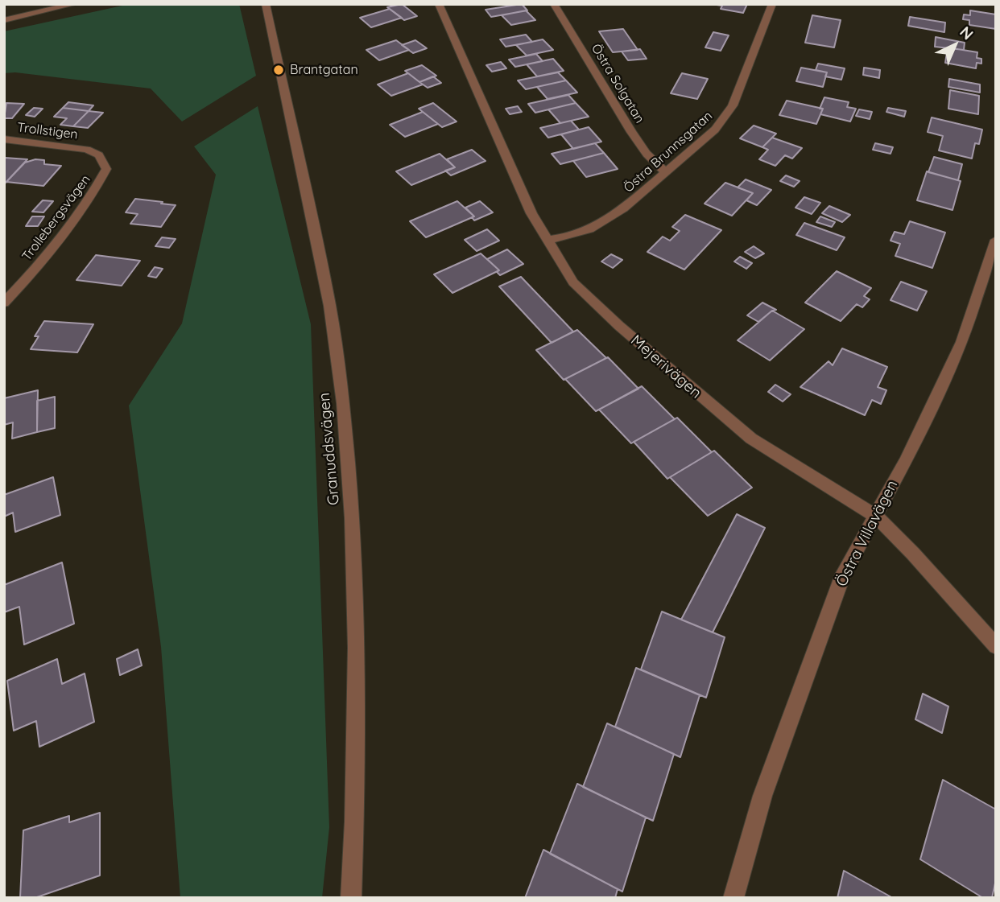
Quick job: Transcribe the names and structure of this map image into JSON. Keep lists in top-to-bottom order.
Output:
{
  "streets": {
    "street": [
      "Östra Solgatan",
      "Trollstigen",
      "Östra Brunnsgatan",
      "Trollebergsvägen",
      "Mejerivägen",
      "Granuddsvägen",
      "Östra Villavägen"
    ]
  },
  "crossings": [
    ["Östra Solgatan", "Östra Brunnsgatan"],
    ["Trollstigen", "Trollebergsvägen"],
    ["Östra Brunnsgatan", "Mejerivägen"],
    ["Mejerivägen", "Östra Villavägen"]
  ],
  "places": ["Brantgatan"],
  "north": "top right"
}
